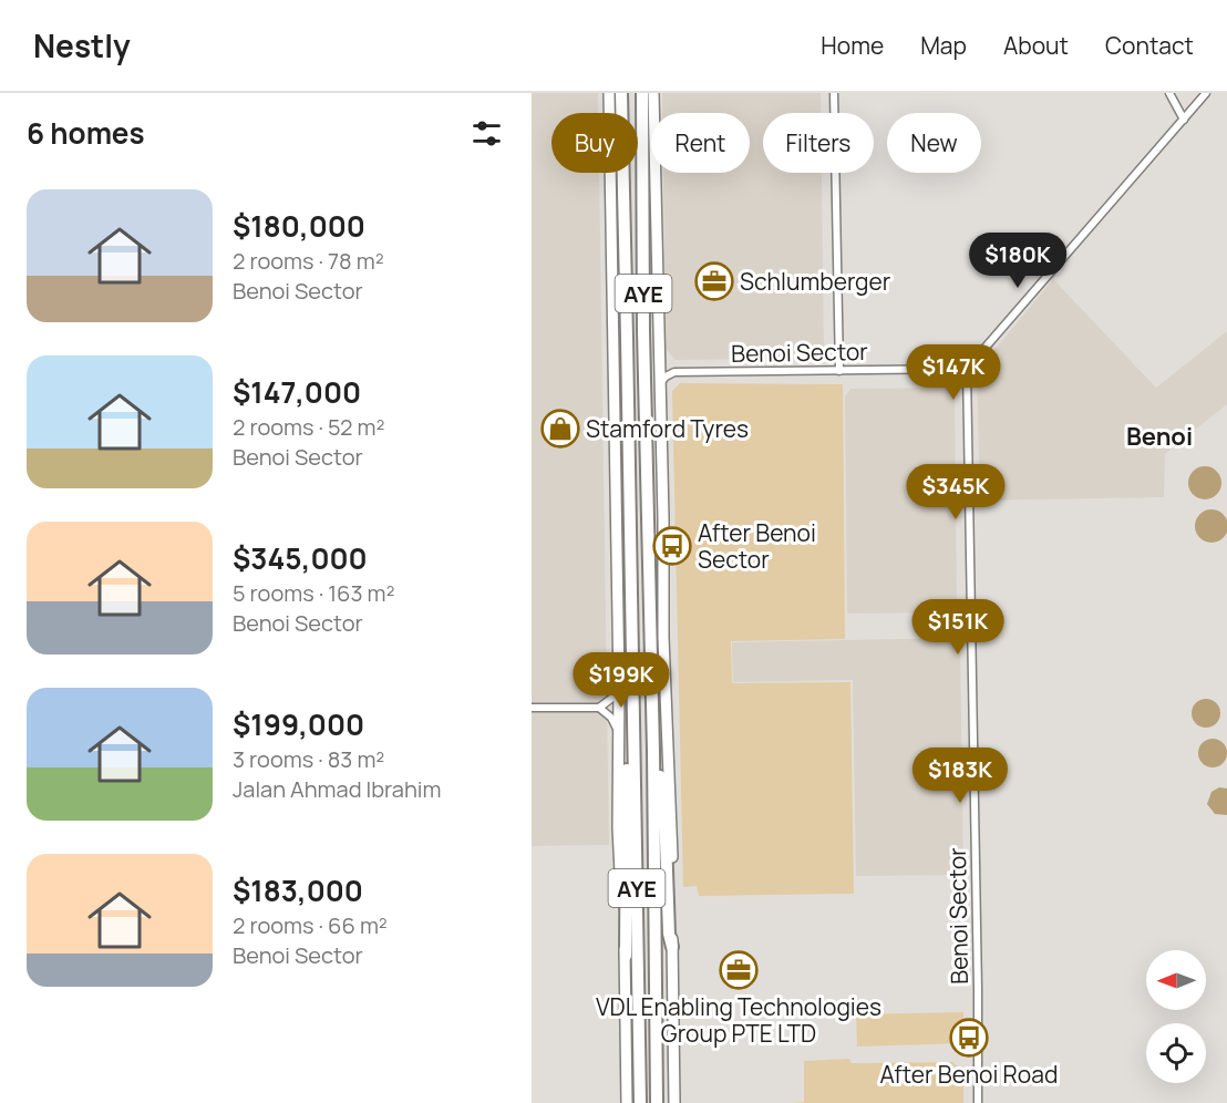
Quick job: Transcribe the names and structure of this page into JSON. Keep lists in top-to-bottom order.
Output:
{
  "streets": {
    "highway": ["AYE"],
    "street": ["Benoi Sector"]
  },
  "districts": ["Benoi"],
  "places": {
    "office": ["Schlumberger", "VDL Enabling Technologies Group PTE LTD"],
    "shop": ["Stamford Tyres"],
    "bus stop": ["After Benoi Sector", "After Benoi Road"]
  },
  "north": "left",
  "page": {
    "header": "Nestly",
    "nav": [
      "Home",
      "Map",
      "About",
      "Contact"
    ],
    "heading": "6 homes",
    "chip": [
      "Buy",
      "Rent",
      "Filters",
      "New"
    ],
    "list": [
      {
        "name": "$180,000",
        "note": "2 rooms · 78 m² · Benoi Sector"
      },
      {
        "name": "$147,000",
        "note": "2 rooms · 52 m² · Benoi Sector"
      },
      {
        "name": "$345,000",
        "note": "5 rooms · 163 m² · Benoi Sector"
      },
      {
        "name": "$199,000",
        "note": "3 rooms · 83 m² · Jalan Ahmad Ibrahim"
      },
      {
        "name": "$183,000",
        "note": "2 rooms · 66 m² · Benoi Sector"
      }
    ],
    "price": [
      "$180K",
      "$147K",
      "$345K",
      "$151K",
      "$199K",
      "$183K"
    ]
  }
}
